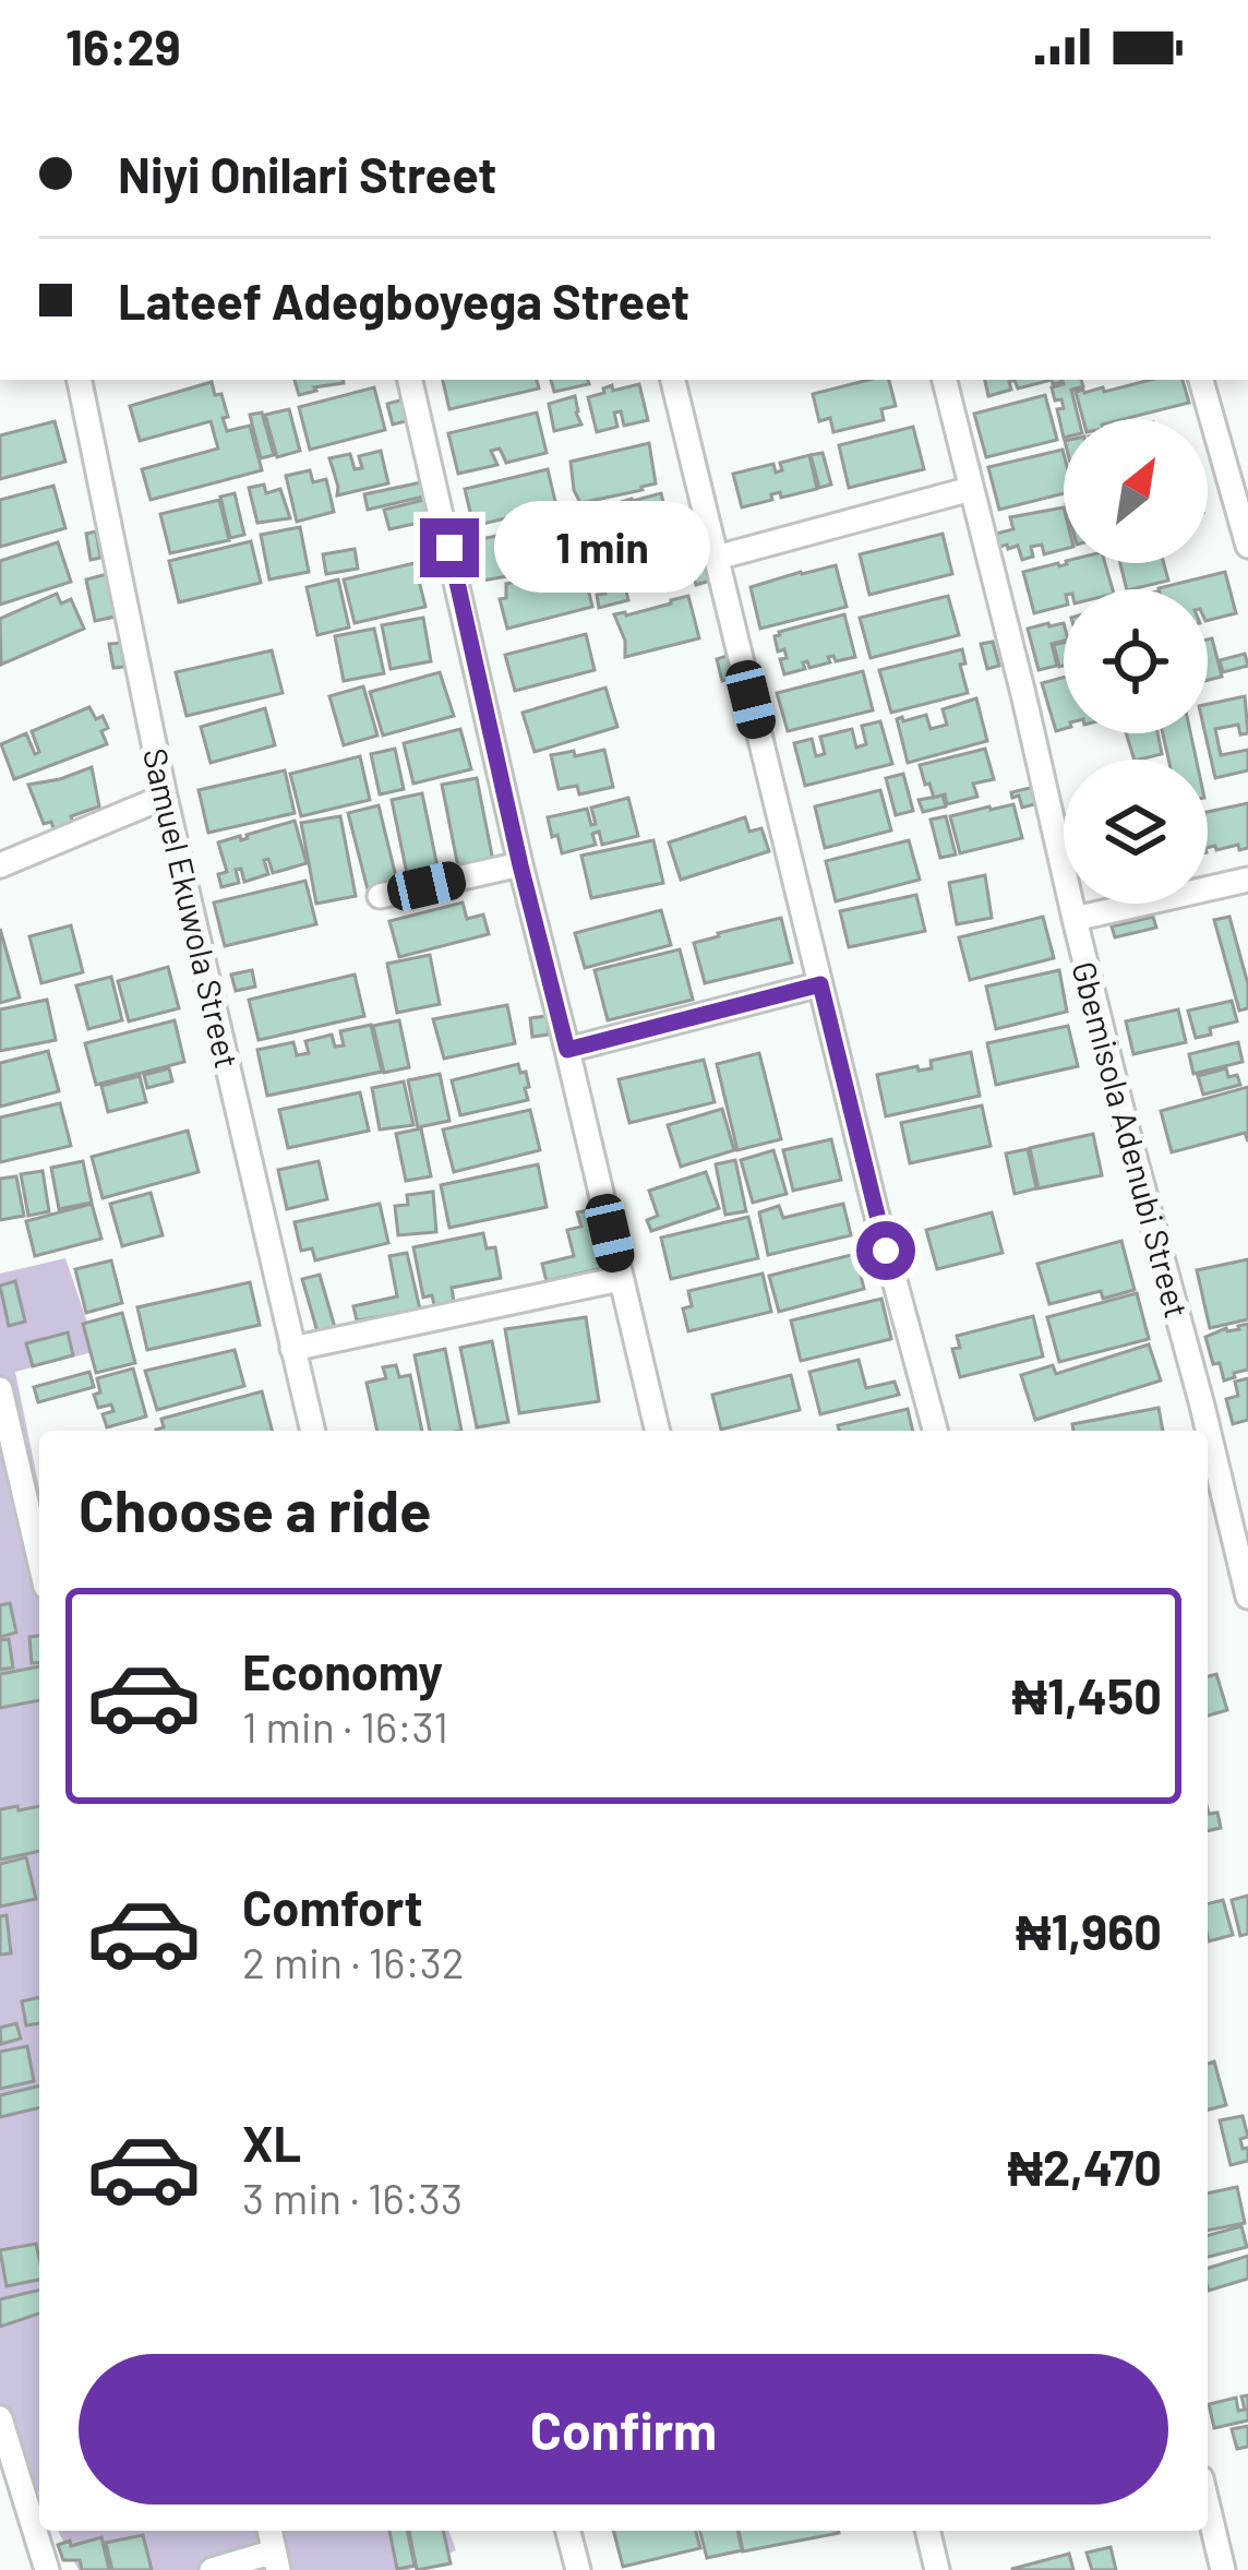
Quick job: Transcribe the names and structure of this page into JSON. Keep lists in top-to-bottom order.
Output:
{
  "streets": {
    "street": ["Samuel Ekuwola Street", "Gbemisola Adenubi Street"]
  },
  "north": "top right",
  "page": {
    "status": "16:29",
    "banner": ["Niyi Onilari Street", "Lateef Adegboyega Street"],
    "bubble": "1 min",
    "heading": "Choose a ride",
    "list": [
      {
        "name": "Economy",
        "note": "1 min · 16:31",
        "value": "₦1,450"
      },
      {
        "name": "Comfort",
        "note": "2 min · 16:32",
        "value": "₦1,960"
      },
      {
        "name": "XL",
        "note": "3 min · 16:33",
        "value": "₦2,470"
      }
    ],
    "buttons": "Confirm"
  }
}
